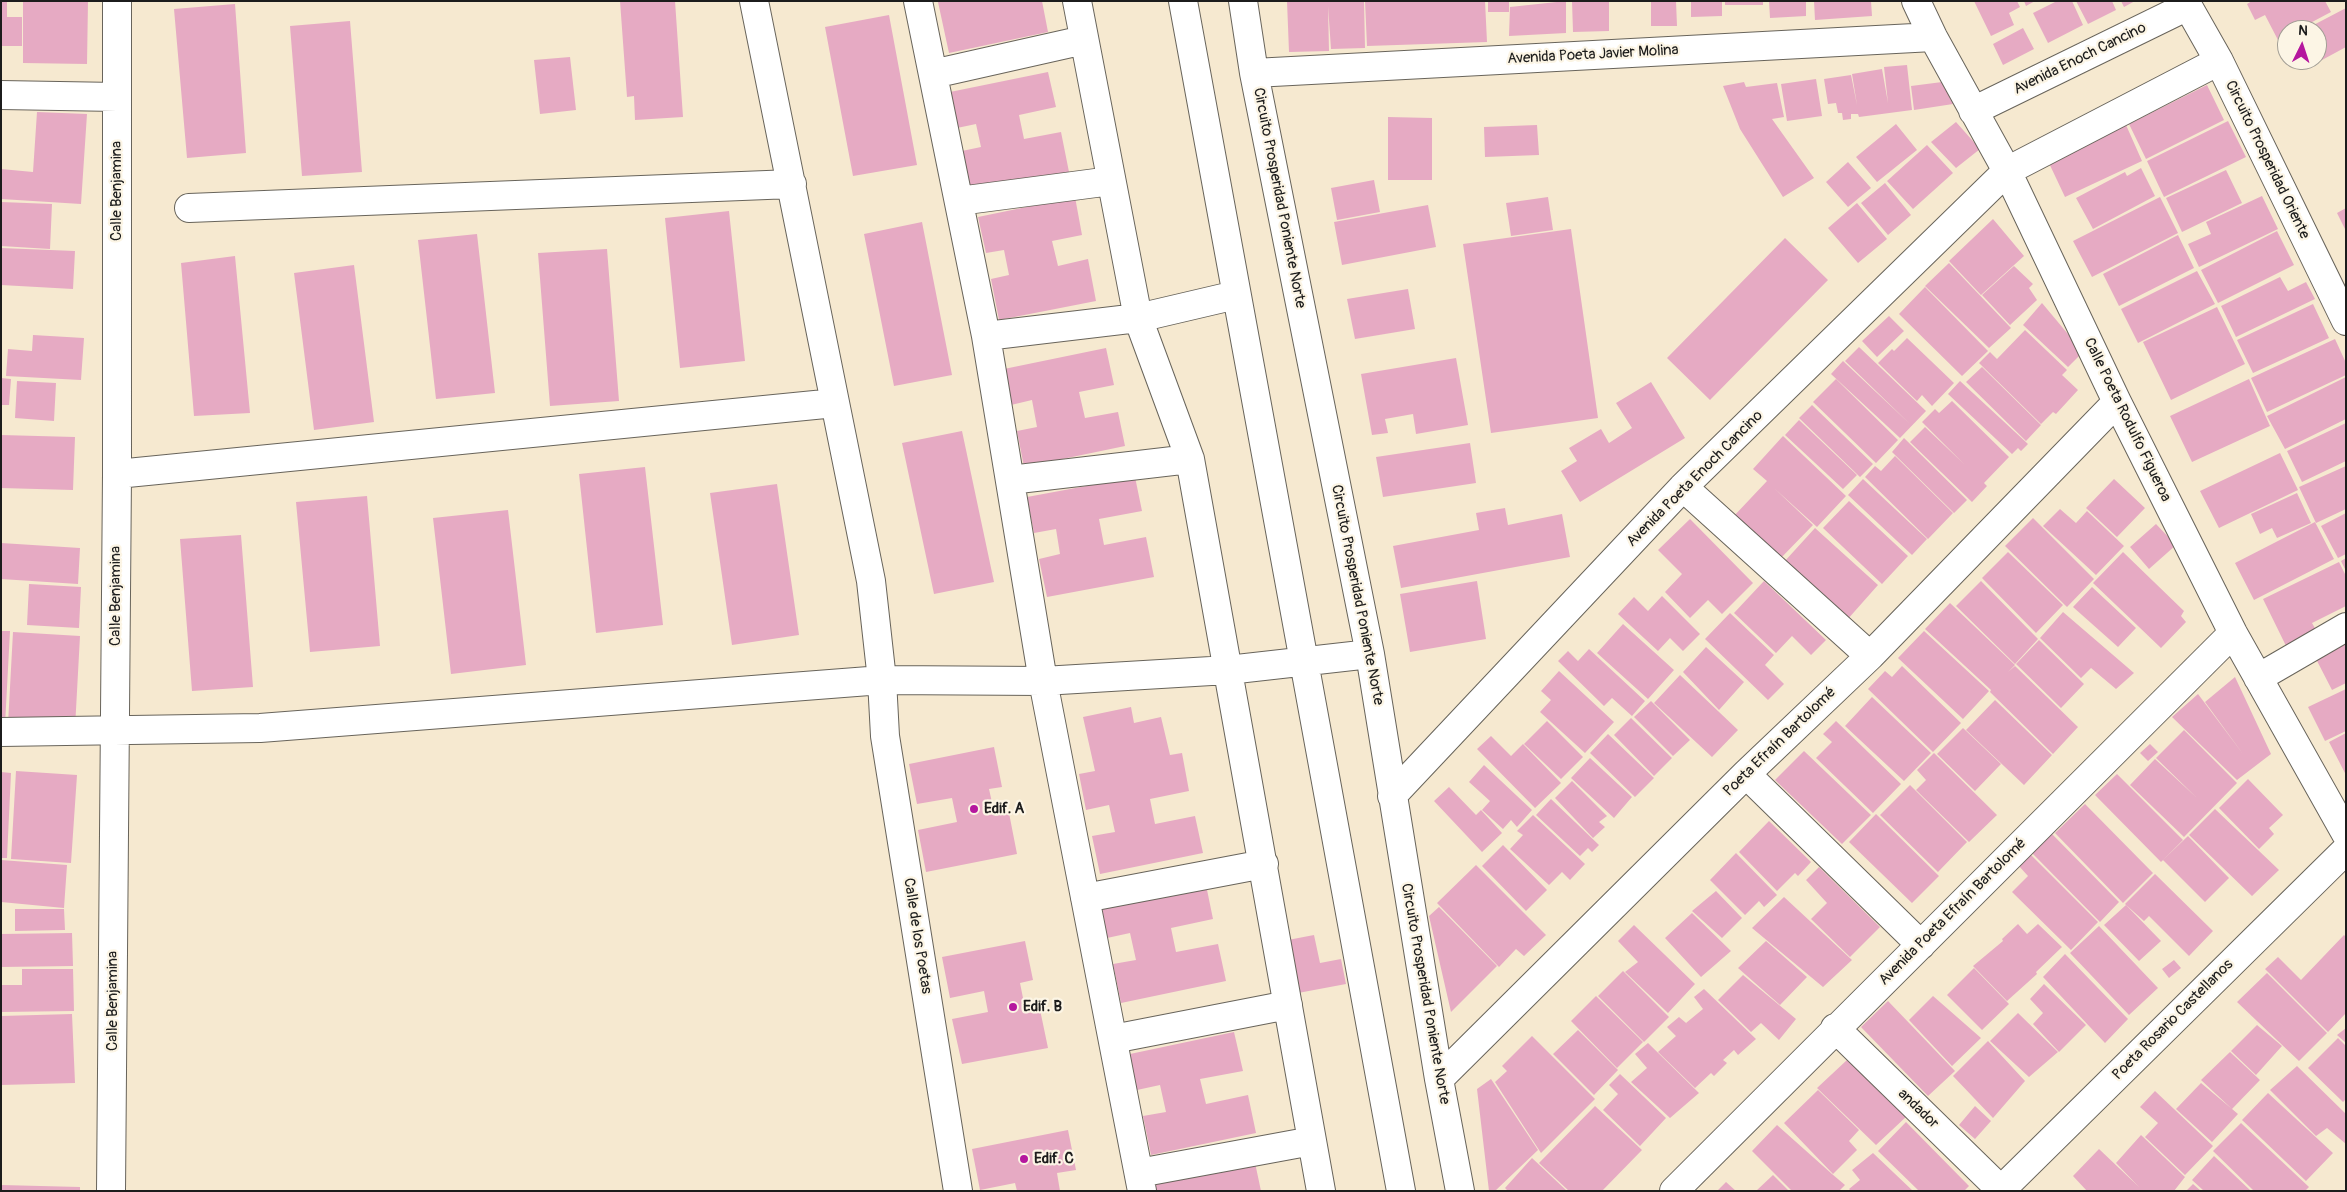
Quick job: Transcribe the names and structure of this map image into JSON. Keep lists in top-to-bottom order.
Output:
{
  "streets": {
    "street": [
      "Avenida Poeta Javier Molina",
      "Avenida Enoch Cancino",
      "Circuito Prosperidad Oriente",
      "Calle Benjamina",
      "Circuito Prosperidad Poniente Norte",
      "Calle Poeta Rodulfo Figueroa",
      "Avenida Poeta Enoch Cancino",
      "Poeta Efraín Bartolomé",
      "Avenida Poeta Efraín Bartolomé",
      "Calle de los Poetas",
      "Poeta Rosario Castellanos",
      "andador"
    ]
  },
  "crossings": [
    ["Avenida Poeta Javier Molina", "Circuito Prosperidad Poniente Norte"],
    ["Avenida Poeta Javier Molina", "Calle Poeta Rodulfo Figueroa"],
    ["Avenida Enoch Cancino", "Circuito Prosperidad Oriente"],
    ["Avenida Enoch Cancino", "Calle Poeta Rodulfo Figueroa"],
    ["Circuito Prosperidad Poniente Norte", "Avenida Poeta Enoch Cancino"],
    ["Circuito Prosperidad Poniente Norte", "Poeta Efraín Bartolomé"],
    ["Calle Poeta Rodulfo Figueroa", "Avenida Poeta Enoch Cancino"],
    ["Calle Poeta Rodulfo Figueroa", "Poeta Efraín Bartolomé"],
    ["Calle Poeta Rodulfo Figueroa", "Avenida Poeta Efraín Bartolomé"],
    ["Avenida Poeta Efraín Bartolomé", "andador"],
    ["Poeta Rosario Castellanos", "andador"]
  ],
  "places": ["Edif. A", "Edif. B", "Edif. C"],
  "north": "top"
}
